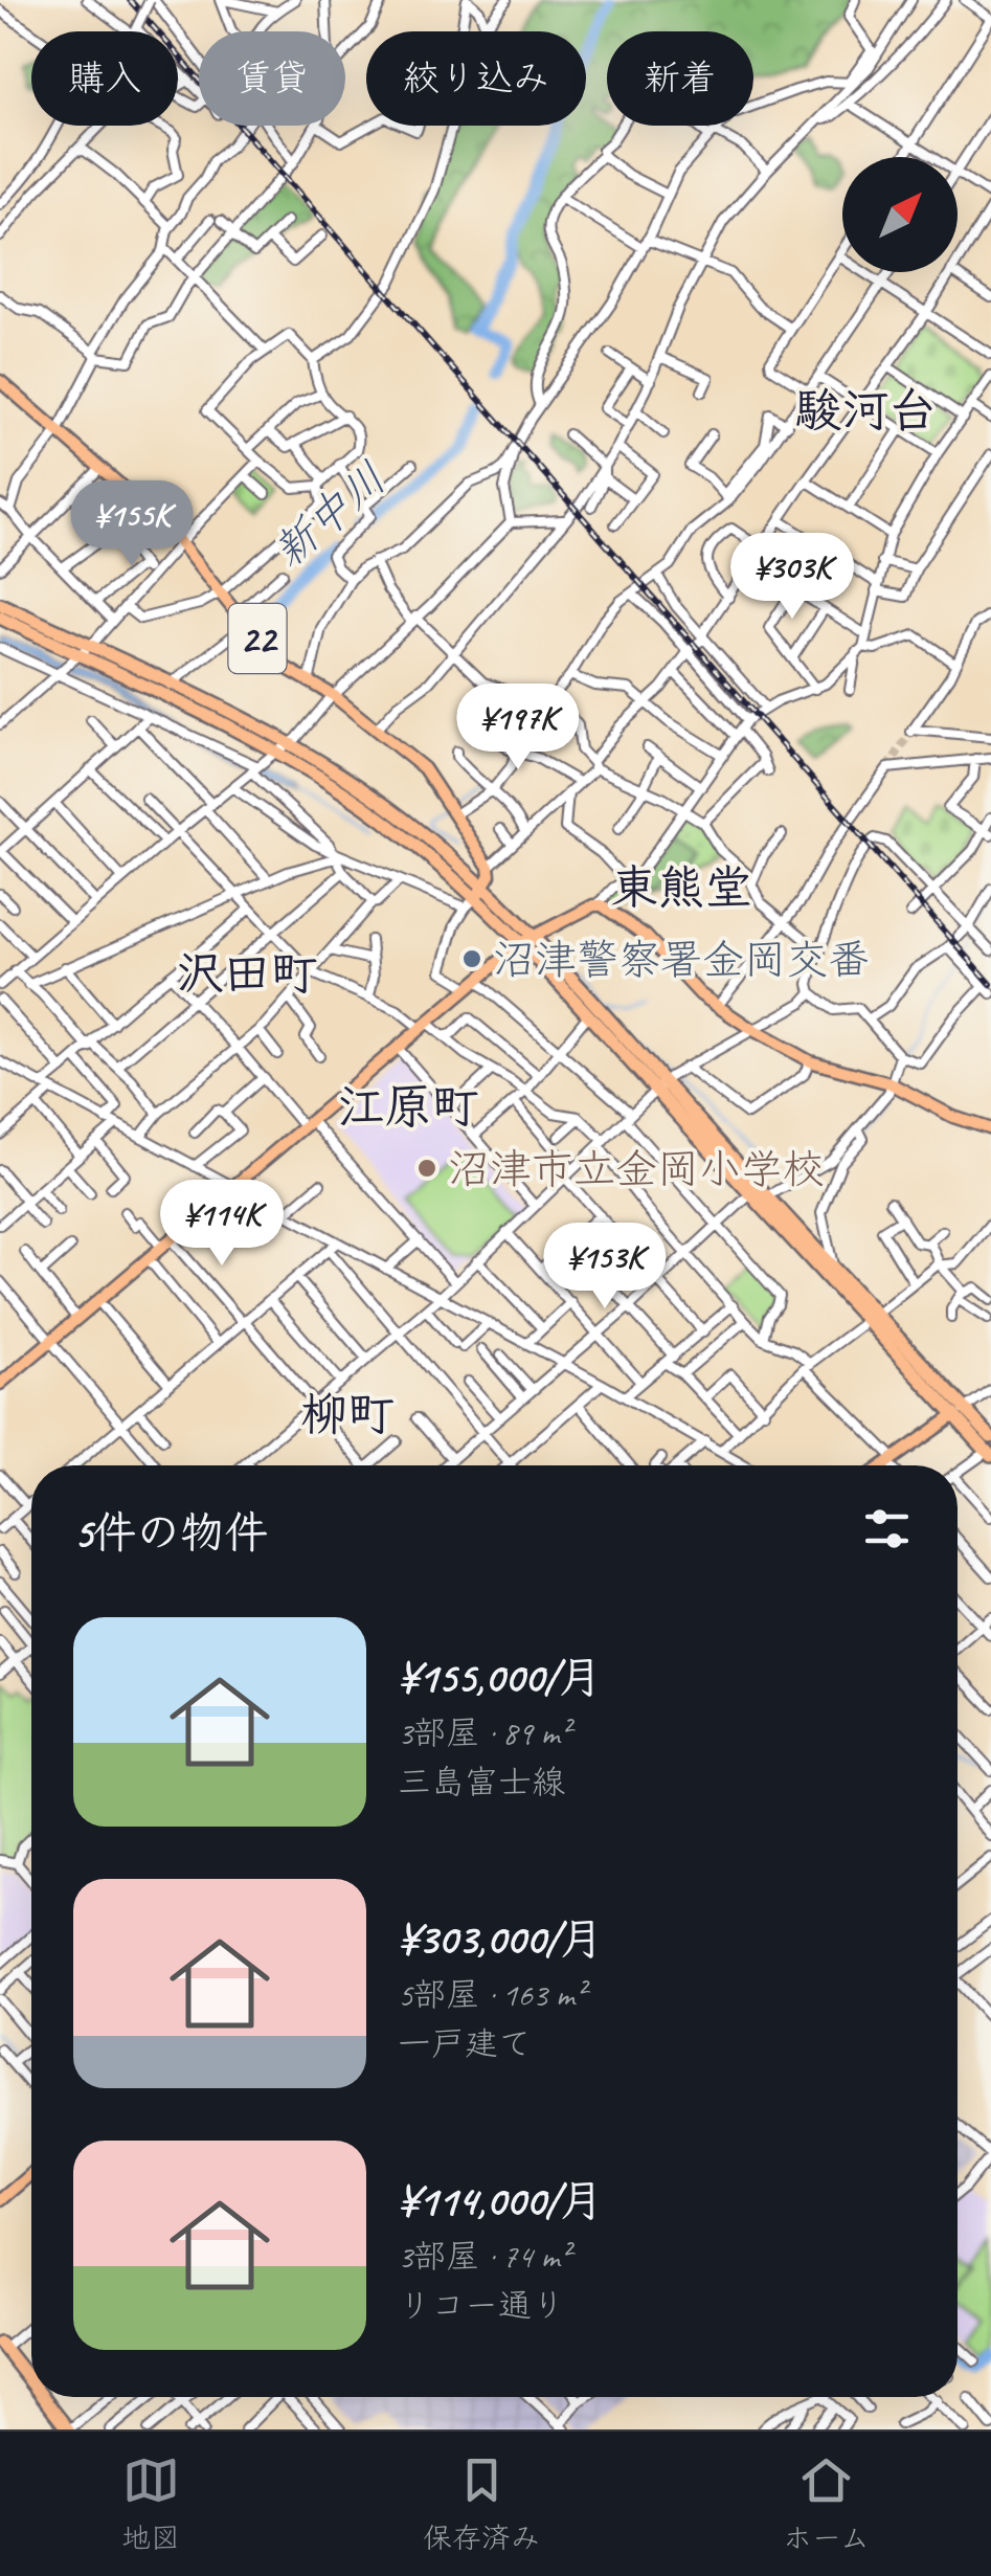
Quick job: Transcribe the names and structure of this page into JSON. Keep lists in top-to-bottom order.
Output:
{
  "streets": {
    "main road": ["22"]
  },
  "districts": [
    "駿河台",
    "東熊堂",
    "沢田町",
    "江原町",
    "柳町"
  ],
  "water": ["新中川"],
  "places": ["沼津警察署金岡交番", "沼津市立金岡小学校"],
  "north": "top right",
  "page": {
    "chip": [
      "購入",
      "賃貸",
      "絞り込み",
      "新着"
    ],
    "price": [
      "¥155K",
      "¥303K",
      "¥197K",
      "¥114K",
      "¥153K"
    ],
    "heading": "5件の物件",
    "list": [
      {
        "name": "¥155,000/月",
        "note": "3部屋 · 89 m² · 三島富士線"
      },
      {
        "name": "¥303,000/月",
        "note": "5部屋 · 163 m² · 一戸建て"
      },
      {
        "name": "¥114,000/月",
        "note": "3部屋 · 74 m² · リコー通り"
      }
    ],
    "tabs": ["地図", "保存済み", "ホーム"]
  }
}
